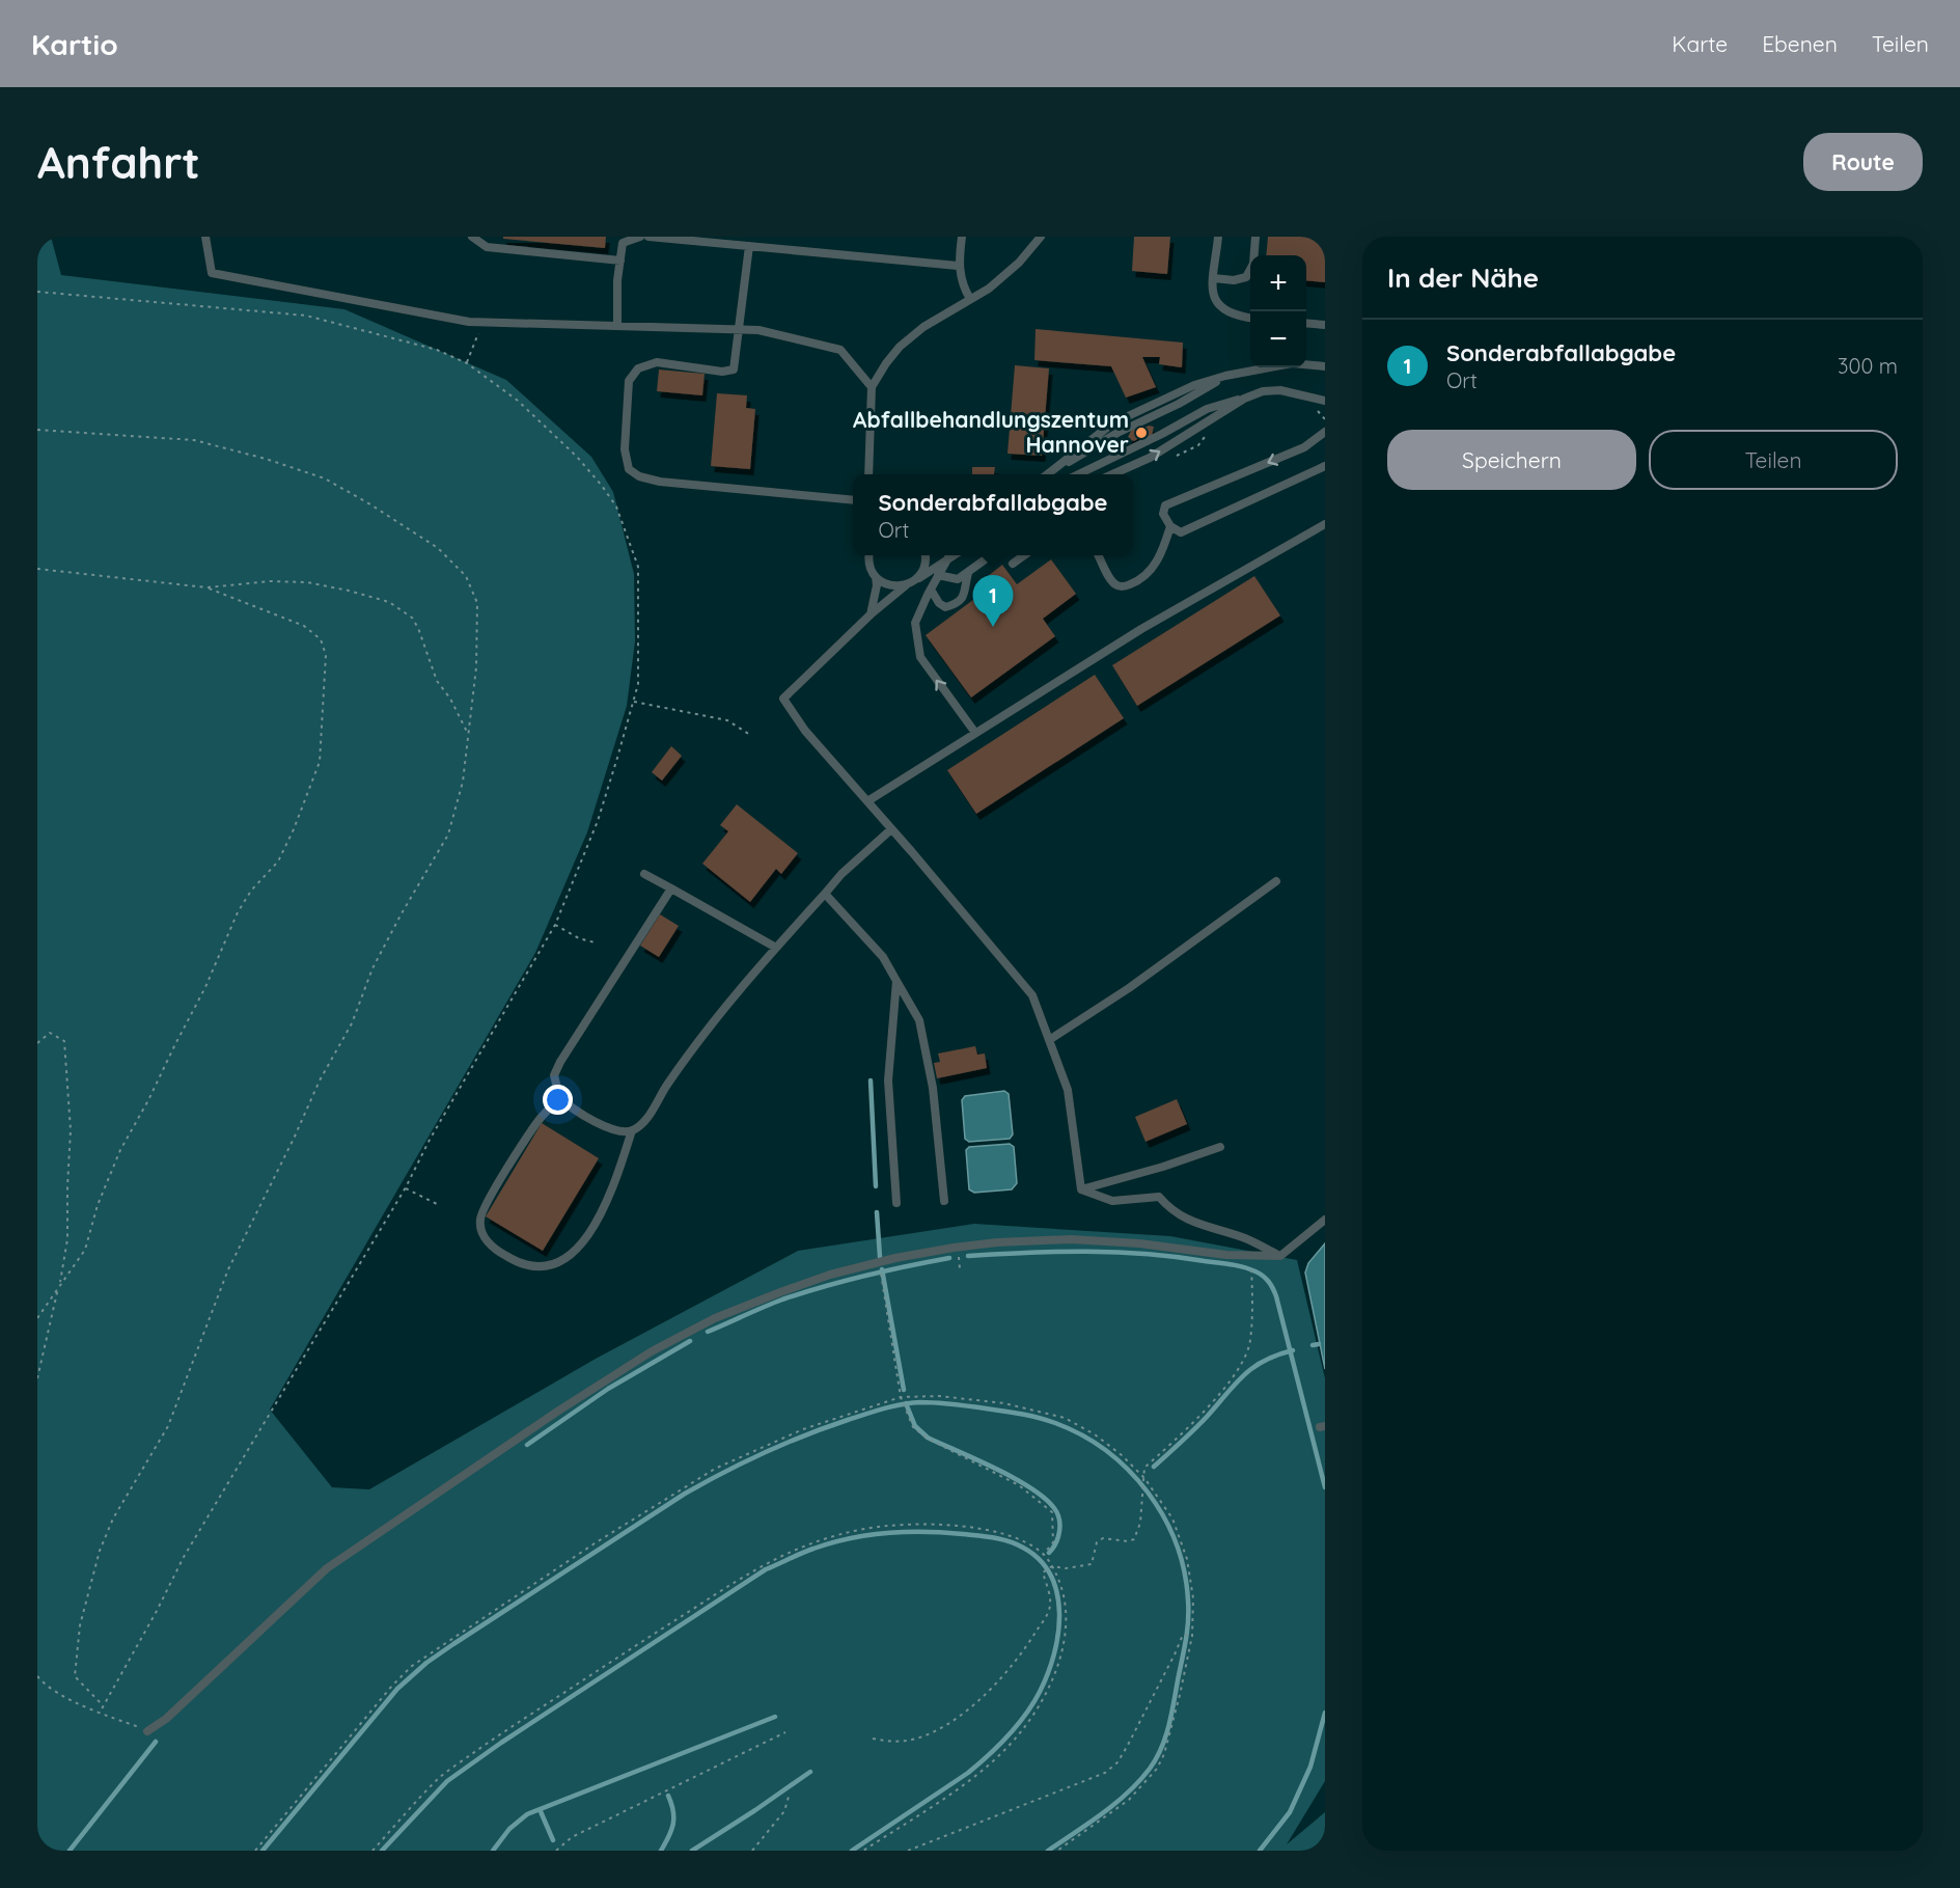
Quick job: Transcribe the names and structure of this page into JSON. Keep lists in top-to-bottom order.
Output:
{
  "places": ["Abfallbehandlungszentum Hannover"],
  "page": {
    "header": "Kartio",
    "nav": ["Karte", "Ebenen", "Teilen"],
    "buttons": [
      "Route",
      ["Speichern", "Teilen"]
    ],
    "title": "Anfahrt",
    "heading": "In der Nähe",
    "map_buttons": ["+", "−"],
    "list": [
      {
        "mark": "1",
        "name": "Sonderabfallabgabe",
        "note": "Ort",
        "value": "300 m"
      }
    ],
    "popup": ["Sonderabfallabgabe", "Ort"],
    "pins": "1"
  }
}
